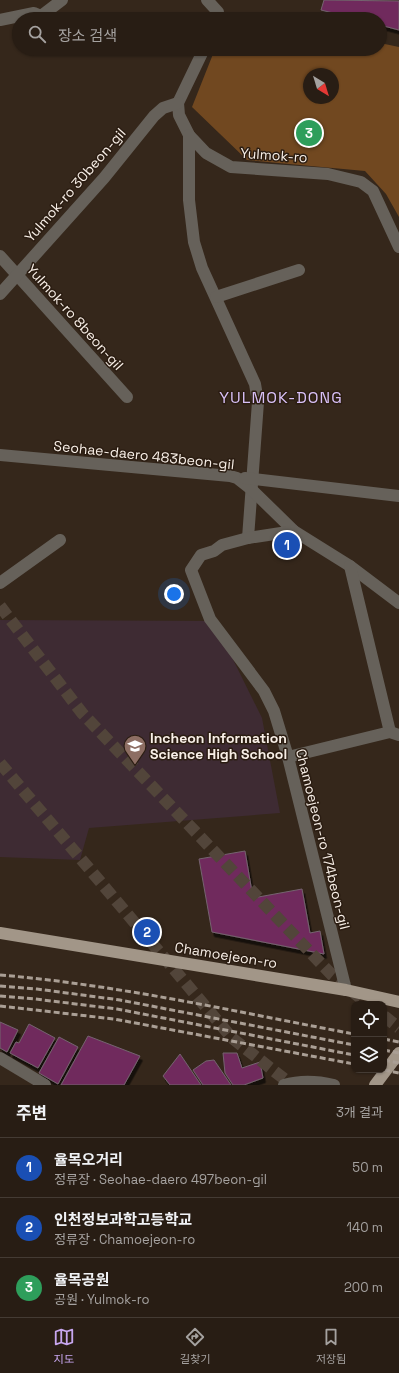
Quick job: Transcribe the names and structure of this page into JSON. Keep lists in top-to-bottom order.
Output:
{
  "streets": {
    "main road": ["Chamoejeon-ro"],
    "street": [
      "Yulmok-ro",
      "Yulmok-ro 30beon-gil",
      "Yulmok-ro 8beon-gil",
      "Seohae-daero 483beon-gil",
      "Chamoejeon-ro 174beon-gil"
    ]
  },
  "crossings": [
    ["Yulmok-ro", "Yulmok-ro 30beon-gil"],
    ["Yulmok-ro 30beon-gil", "Yulmok-ro 8beon-gil"],
    ["Chamoejeon-ro 174beon-gil", "Chamoejeon-ro"]
  ],
  "districts": ["YULMOK-DONG"],
  "places": {
    "school or university": ["Incheon Information Science High School"]
  },
  "north": "bottom right",
  "page": {
    "search": "장소 검색",
    "pins": ["3", "1", "2"],
    "heading": ["주변", "3개 결과"],
    "list": [
      {
        "mark": "1",
        "name": "율목오거리",
        "note": "정류장 · Seohae-daero 497beon-gil",
        "value": "50 m"
      },
      {
        "mark": "2",
        "name": "인천정보과학고등학교",
        "note": "정류장 · Chamoejeon-ro",
        "value": "140 m"
      },
      {
        "mark": "3",
        "name": "율목공원",
        "note": "공원 · Yulmok-ro",
        "value": "200 m"
      }
    ],
    "nav": ["지도", "길찾기", "저장됨"]
  }
}
